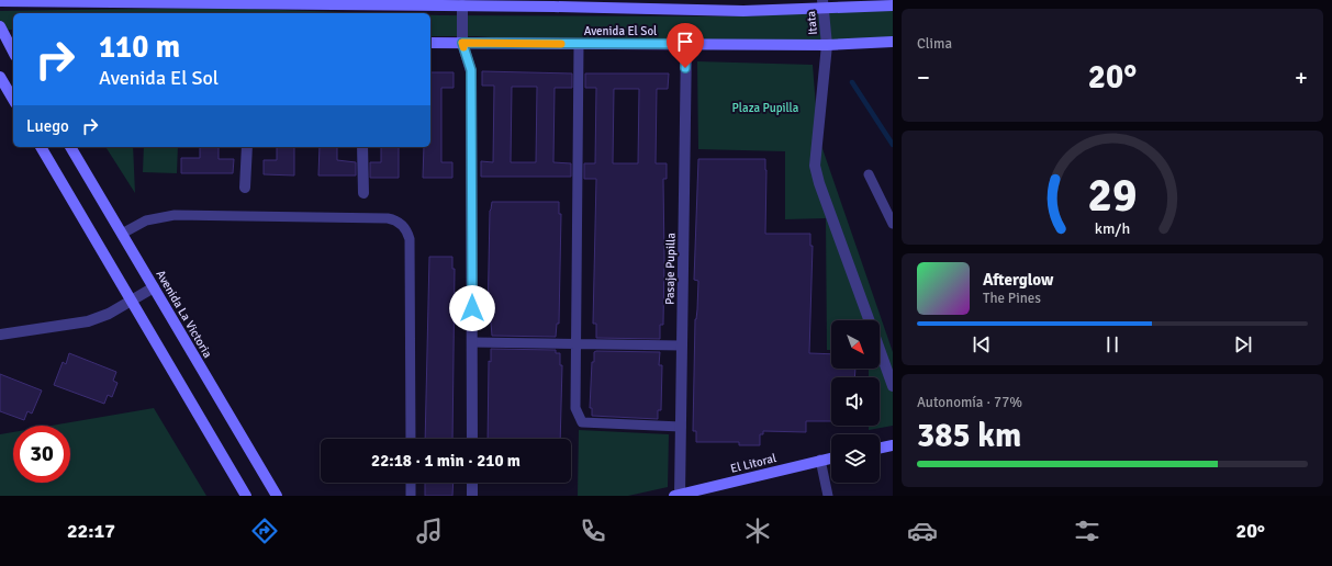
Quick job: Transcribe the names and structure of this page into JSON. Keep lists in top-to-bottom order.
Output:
{
  "streets": {
    "main road": ["Avenida El Sol", "Avenida La Victoria", "El Litoral"],
    "street": ["Itata", "Pasaje Pupilla"]
  },
  "crossings": [
    ["Itata", "Avenida El Sol"],
    ["Avenida El Sol", "Pasaje Pupilla"],
    ["Pasaje Pupilla", "El Litoral"]
  ],
  "parks": ["Plaza Pupilla"],
  "north": "bottom right",
  "page": {
    "tile": [
      "Clima",
      ["Autonomía · 77%", "385 km"]
    ],
    "turn": ["110 m", "Avenida El Sol"],
    "heat": ["−", "20°", "+"],
    "then": "Luego",
    "song": ["Afterglow", "The Pines"],
    "limit": "30",
    "trip": "22:18 · 1 min · 210 m",
    "tabs": ["22:17", "20°"],
    "gauge": ["29", "km/h"]
  }
}
